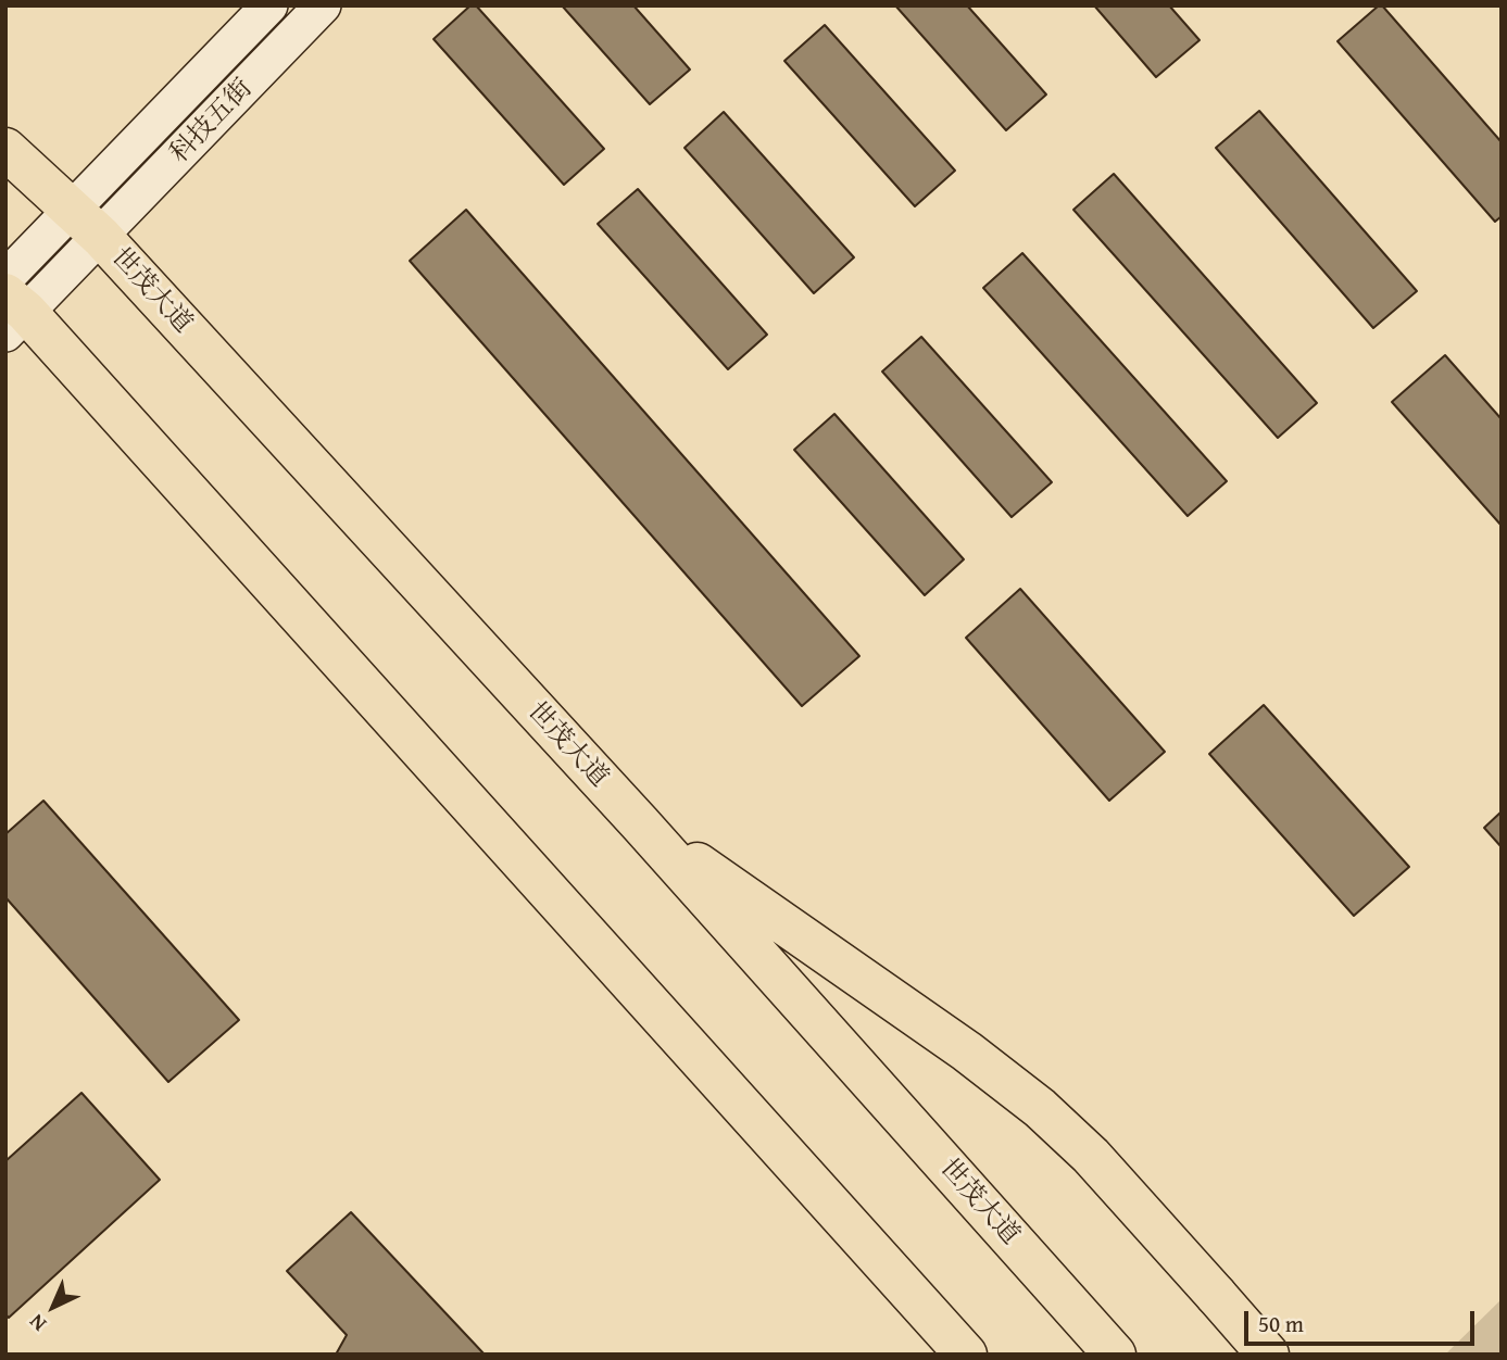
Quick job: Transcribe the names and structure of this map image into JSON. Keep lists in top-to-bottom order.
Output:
{
  "streets": {
    "main road": ["世茂大道"],
    "street": ["科技五街"]
  },
  "crossings": [
    ["科技五街", "世茂大道"]
  ],
  "scale_bar": "50 m",
  "north": "bottom left"
}
